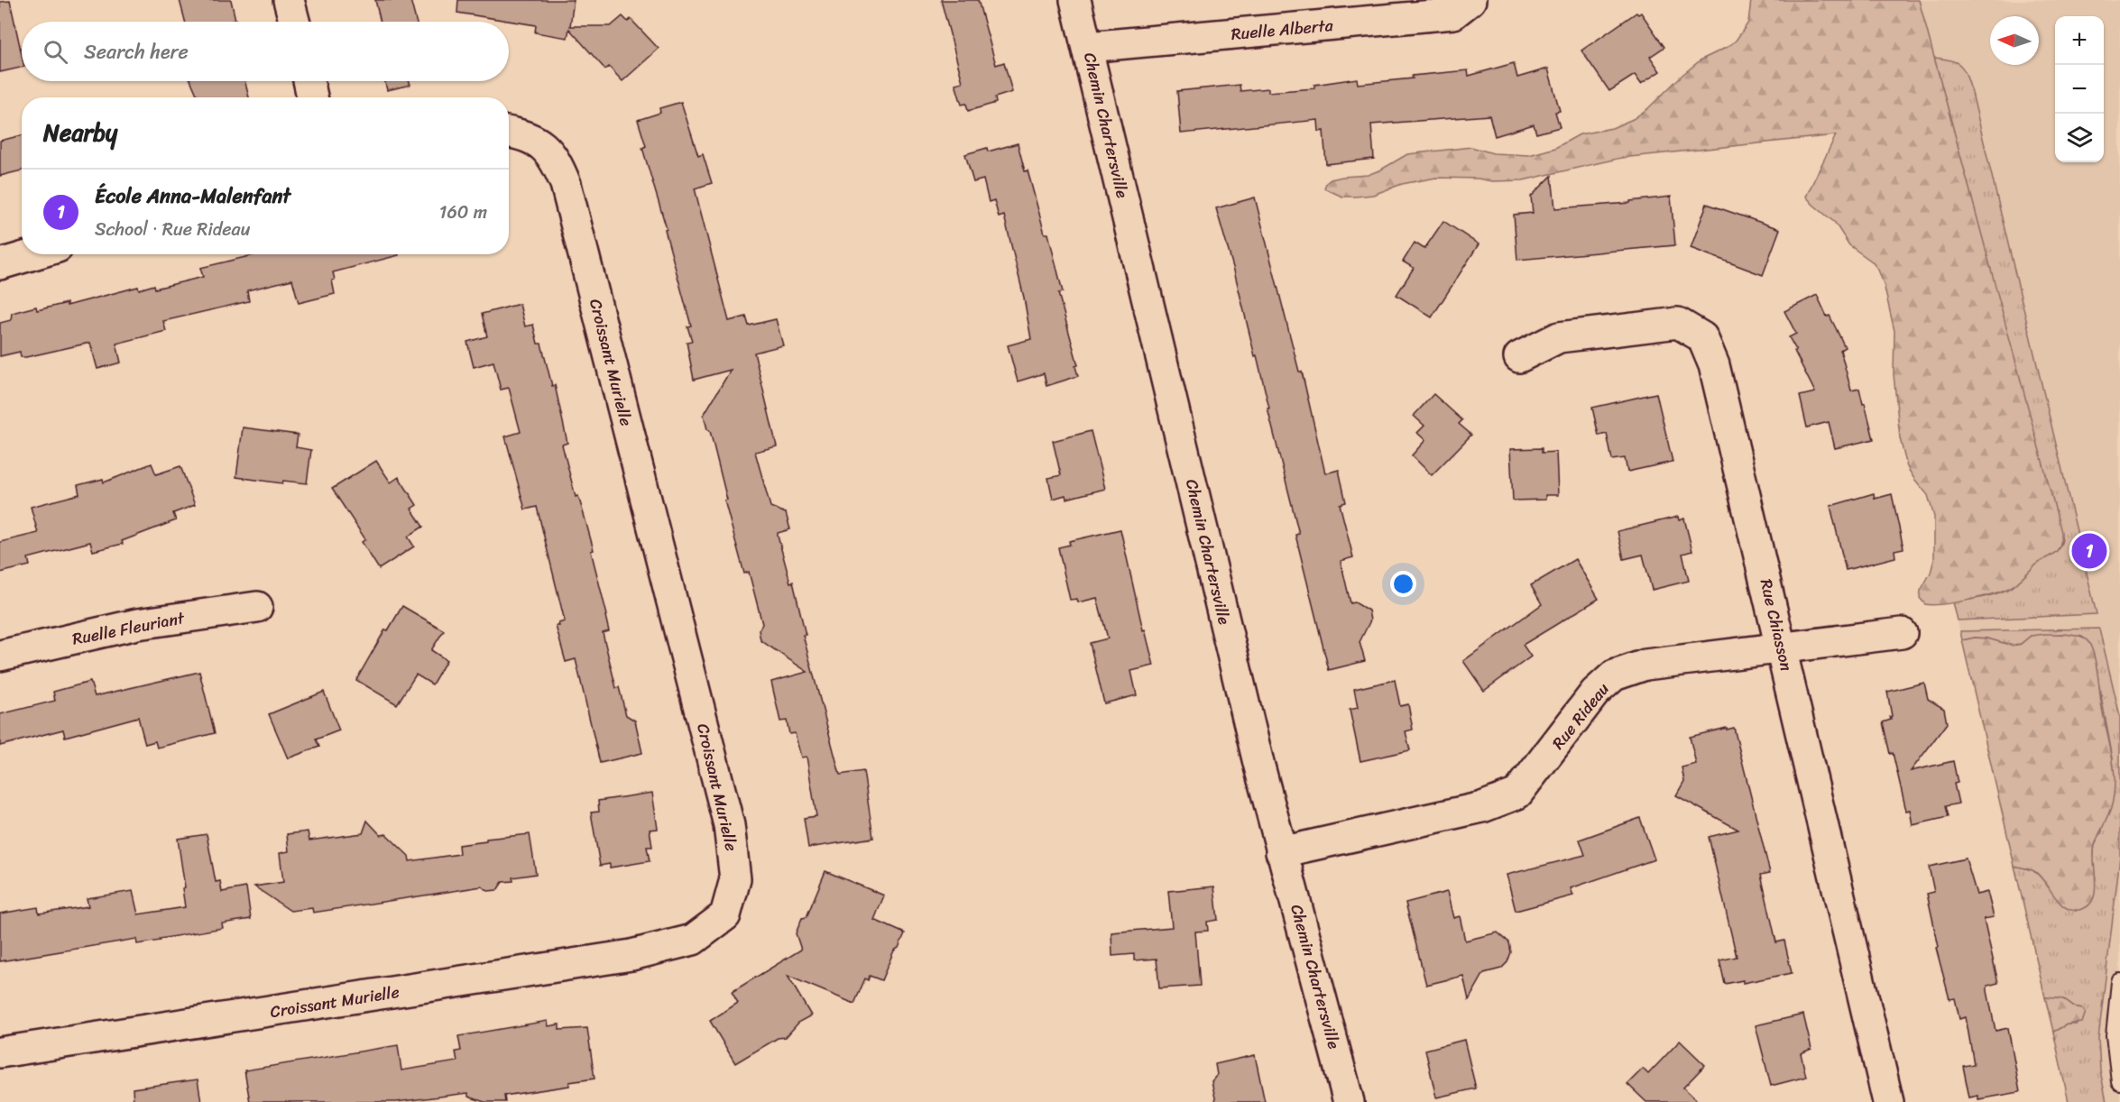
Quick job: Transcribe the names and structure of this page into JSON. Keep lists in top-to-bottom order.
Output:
{
  "streets": {
    "street": [
      "Ruelle Alberta",
      "Chemin Chartersville",
      "Croissant Murielle",
      "Rue Chiasson",
      "Ruelle Fleuriant",
      "Rue Rideau"
    ]
  },
  "crossings": [
    ["Ruelle Alberta", "Chemin Chartersville"],
    ["Chemin Chartersville", "Rue Rideau"],
    ["Rue Chiasson", "Rue Rideau"]
  ],
  "north": "left",
  "page": {
    "map_buttons": ["+", "−"],
    "search": "Search here",
    "heading": "Nearby",
    "list": [
      {
        "mark": "1",
        "name": "École Anna-Malenfant",
        "note": "School · Rue Rideau",
        "value": "160 m"
      }
    ],
    "pins": "1"
  }
}
